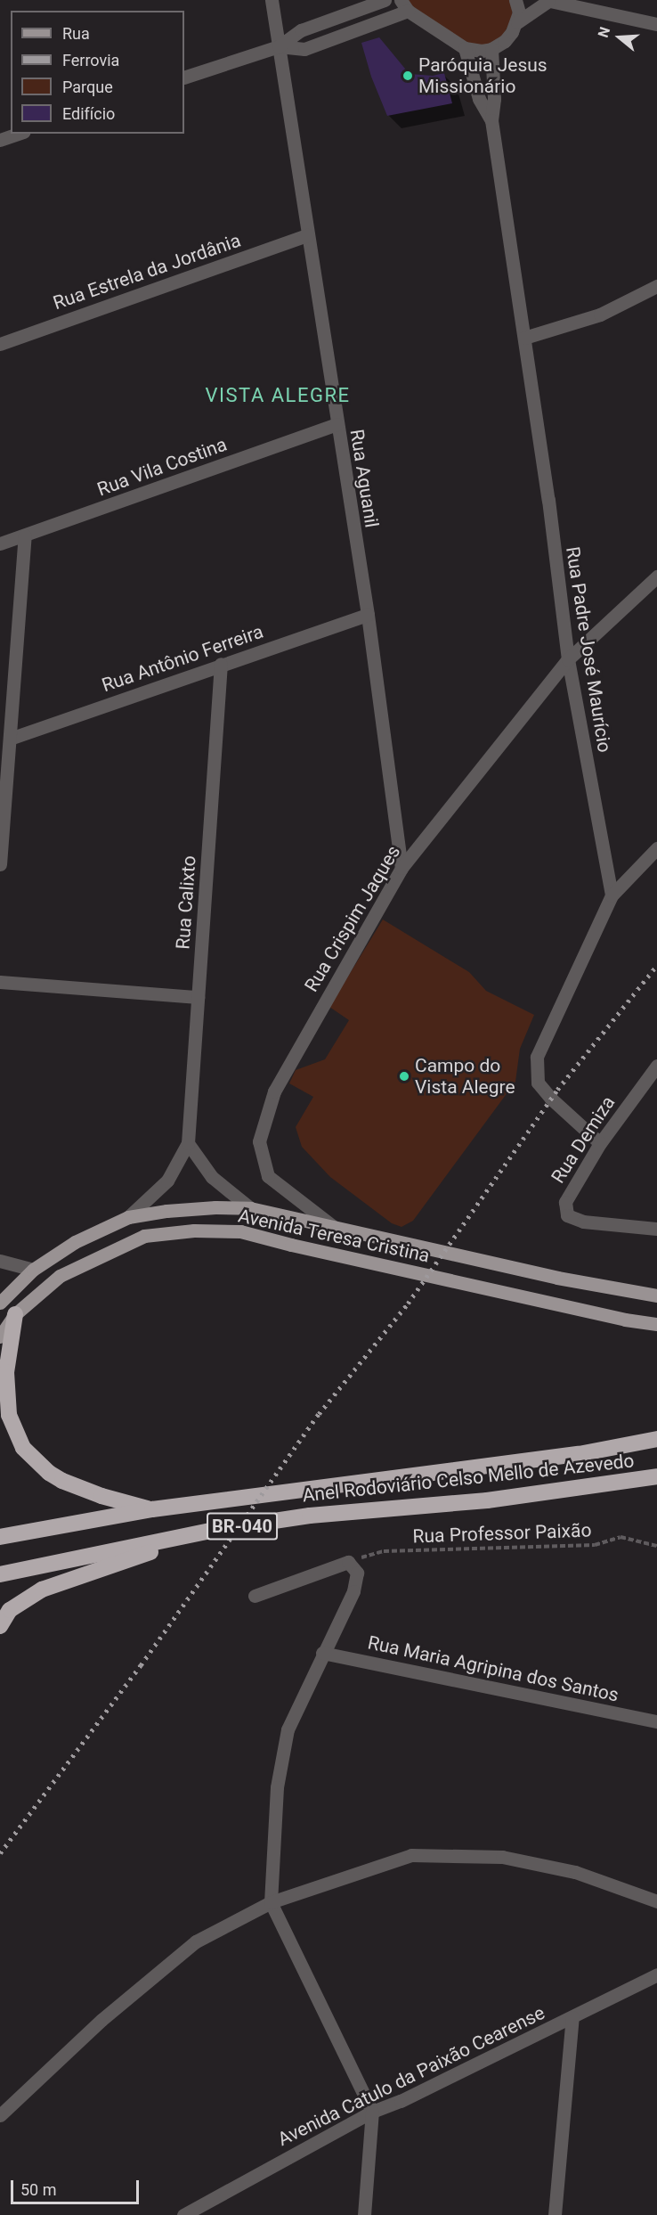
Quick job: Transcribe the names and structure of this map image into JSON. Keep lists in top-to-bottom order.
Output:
{
  "streets": {
    "highway": ["Anel Rodoviário Celso Mello de Azevedo", "BR-040"],
    "main road": ["Avenida Teresa Cristina"],
    "street": [
      "Rua Estrela da Jordânia",
      "Rua Vila Costina",
      "Rua Aguanil",
      "Rua Padre José Maurício",
      "Rua Antônio Ferreira",
      "Rua Calixto",
      "Rua Crispim Jaques",
      "Rua Demiza",
      "Rua Maria Agripina dos Santos",
      "Avenida Catulo da Paixão Cearense"
    ],
    "path": ["Rua Professor Paixão"]
  },
  "crossings": [
    ["Rua Estrela da Jordânia", "Rua Aguanil"],
    ["Rua Vila Costina", "Rua Aguanil"],
    ["Rua Aguanil", "Rua Antônio Ferreira"],
    ["Rua Aguanil", "Rua Crispim Jaques"],
    ["Rua Padre José Maurício", "Rua Crispim Jaques"],
    ["Rua Antônio Ferreira", "Rua Calixto"],
    ["Rua Calixto", "Avenida Teresa Cristina"],
    ["Rua Crispim Jaques", "Avenida Teresa Cristina"]
  ],
  "districts": ["VISTA ALEGRE"],
  "places": ["Paróquia Jesus Missionário", "Campo do Vista Alegre"],
  "legend": [
    "Rua",
    "Ferrovia",
    "Parque",
    "Edifício"
  ],
  "scale_bar": "50 m",
  "north": "left"
}
